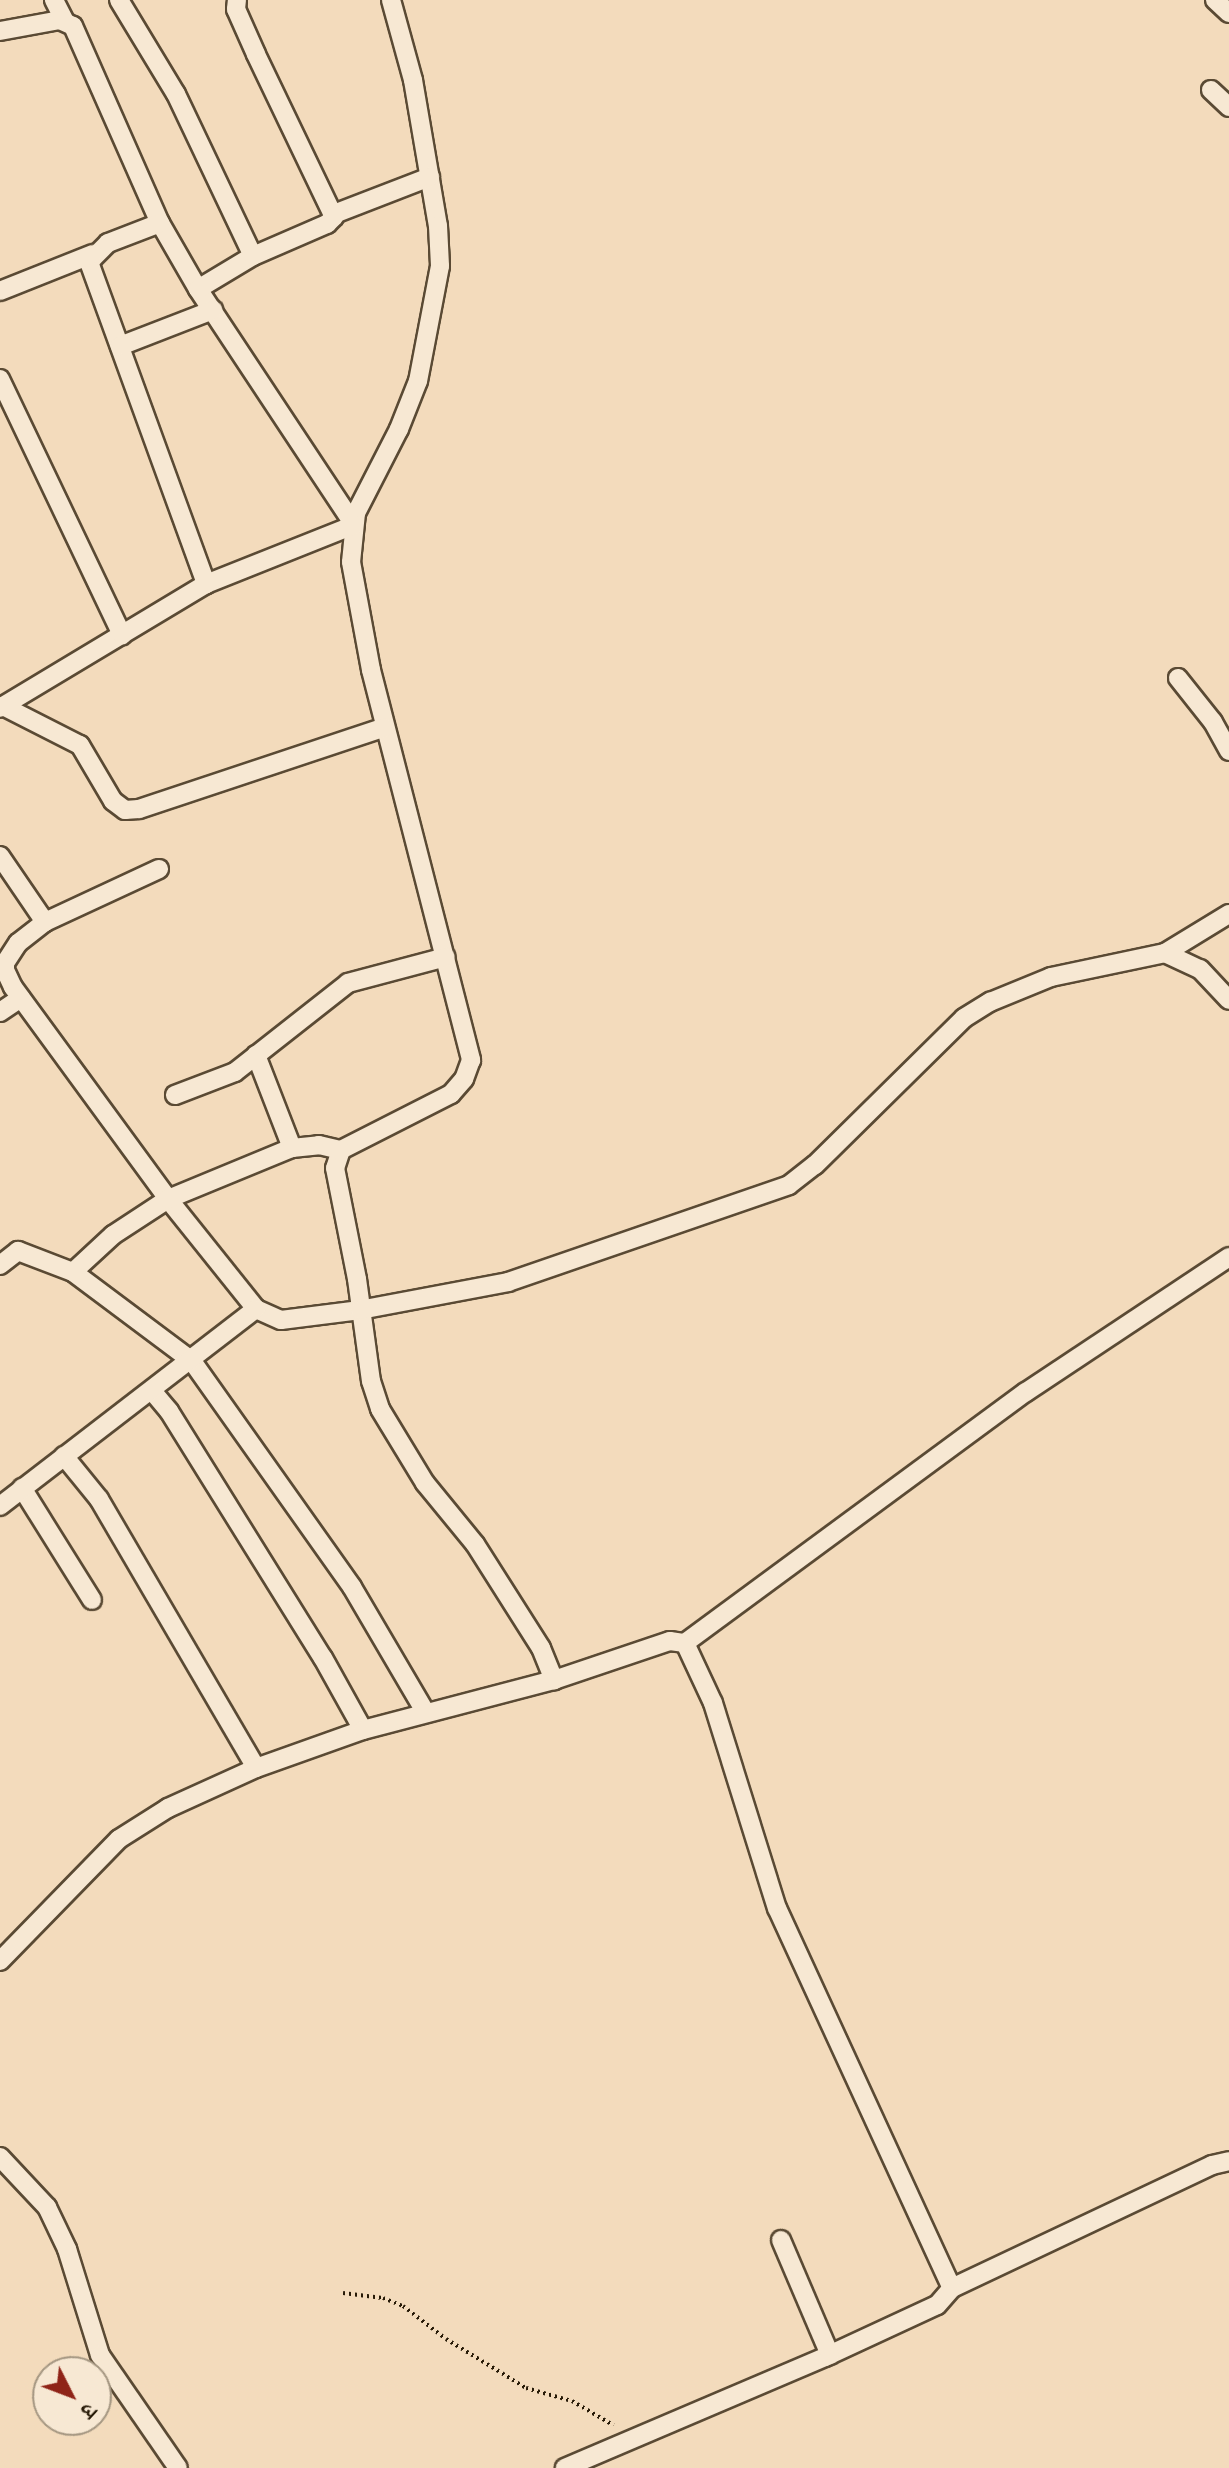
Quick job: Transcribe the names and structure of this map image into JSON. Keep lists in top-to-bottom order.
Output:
{
  "north": "bottom right"
}
